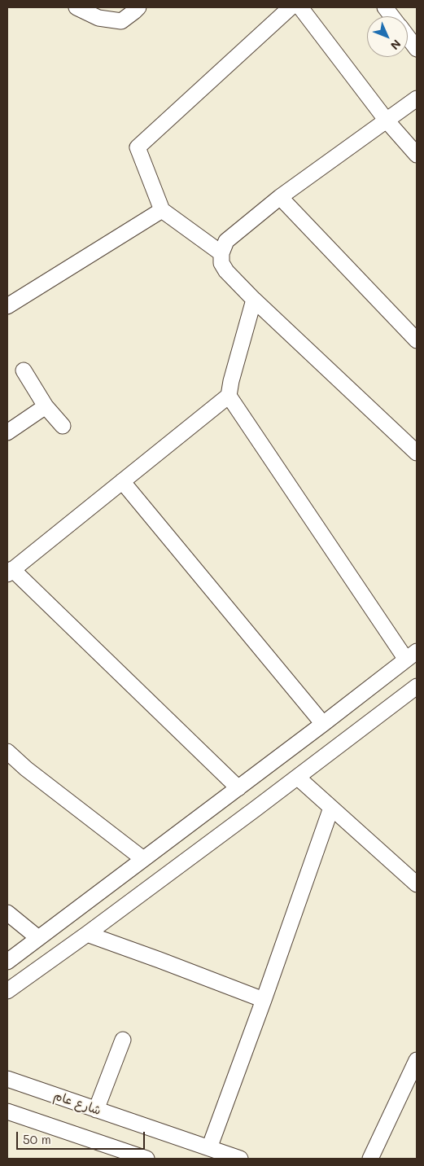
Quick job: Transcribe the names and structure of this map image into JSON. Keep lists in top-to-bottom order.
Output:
{
  "streets": {
    "street": ["شارع عام"]
  },
  "scale_bar": "50 m",
  "north": "bottom right"
}
